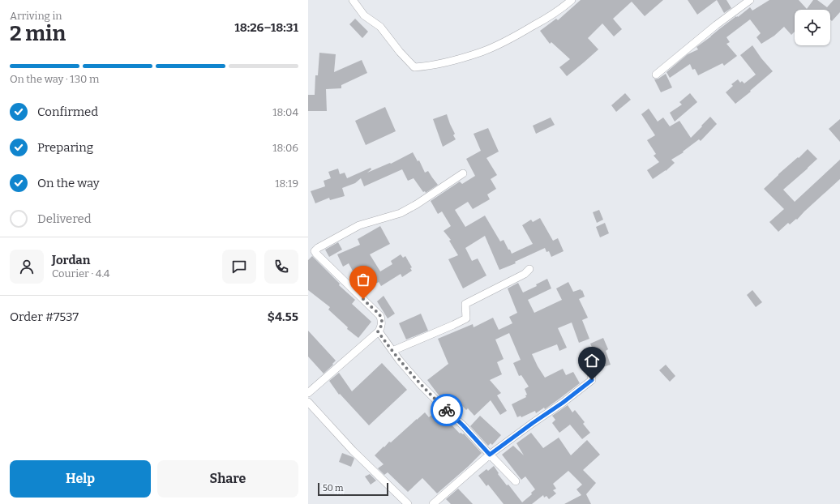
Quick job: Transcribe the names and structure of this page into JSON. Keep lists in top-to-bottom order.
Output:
{
  "scale_bar": "50 m",
  "page": {
    "heading": ["2 min", "Arriving in", "18:26–18:31"],
    "panel": [
      "Jordan",
      "Courier · 4.4",
      "Order #7537",
      "$4.55"
    ],
    "bar": "On the way · 130 m",
    "list": [
      ["Confirmed", "18:04"],
      ["Preparing", "18:06"],
      ["On the way", "18:19"],
      "Delivered"
    ],
    "buttons": ["Help", "Share"],
    "scale": "50 m"
  }
}
